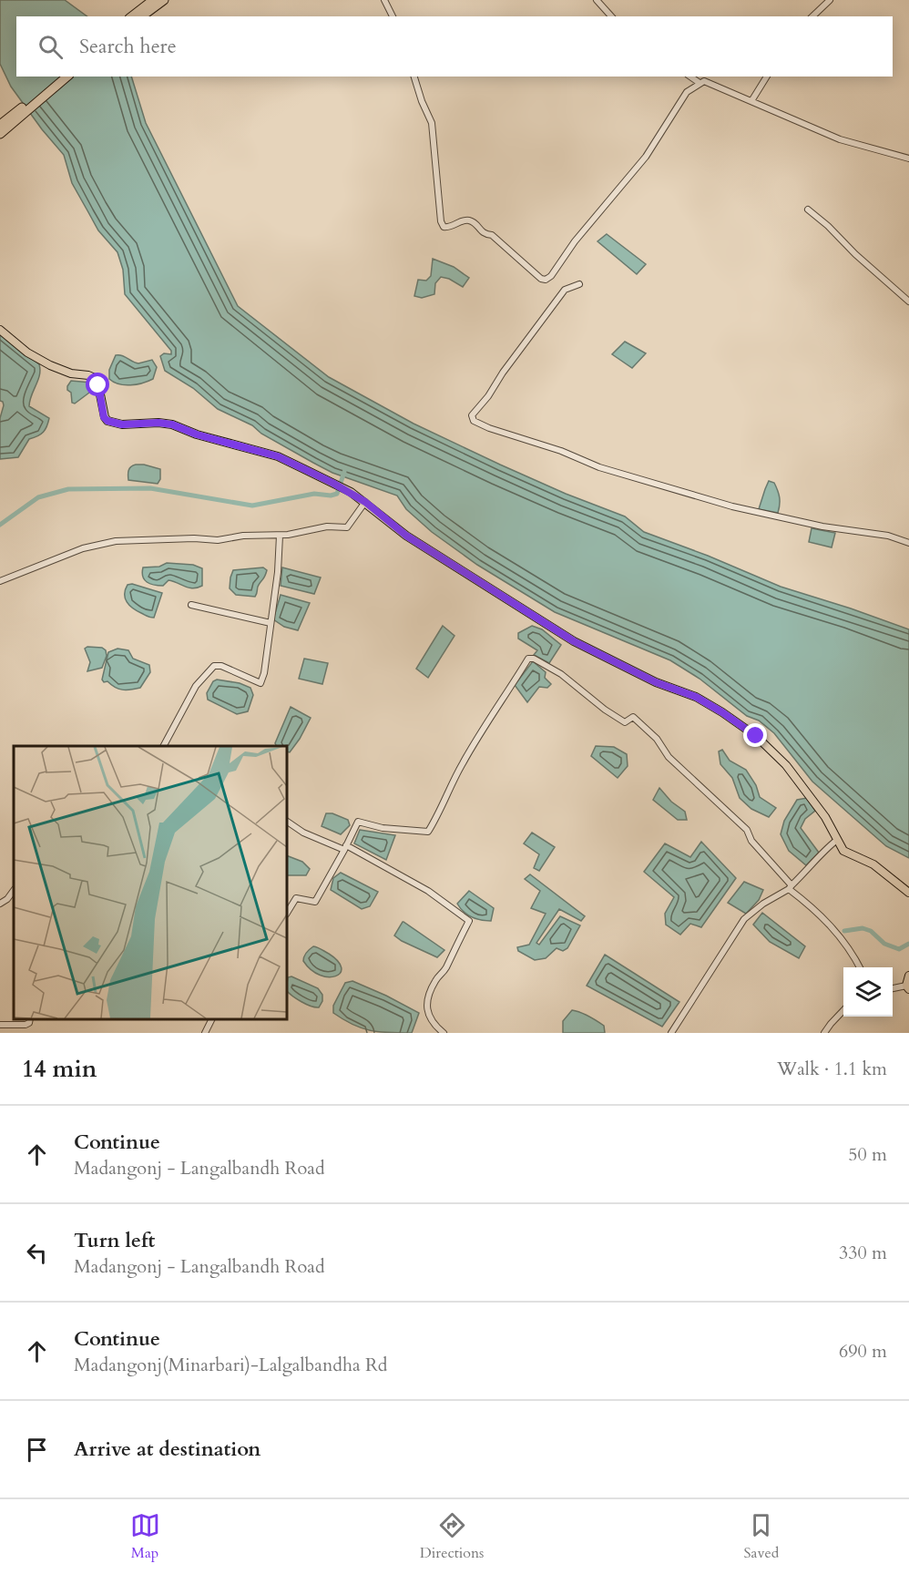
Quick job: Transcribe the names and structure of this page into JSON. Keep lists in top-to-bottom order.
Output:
{
  "page": {
    "search": "Search here",
    "heading": ["14 min", "Walk · 1.1 km"],
    "list": [
      ["Continue", "Madangonj - Langalbandh Road", "50 m"],
      ["Turn left", "Madangonj - Langalbandh Road", "330 m"],
      ["Continue", "Madangonj(Minarbari)-Lalgalbandha Rd", "690 m"],
      "Arrive at destination"
    ],
    "nav": ["Map", "Directions", "Saved"]
  }
}
